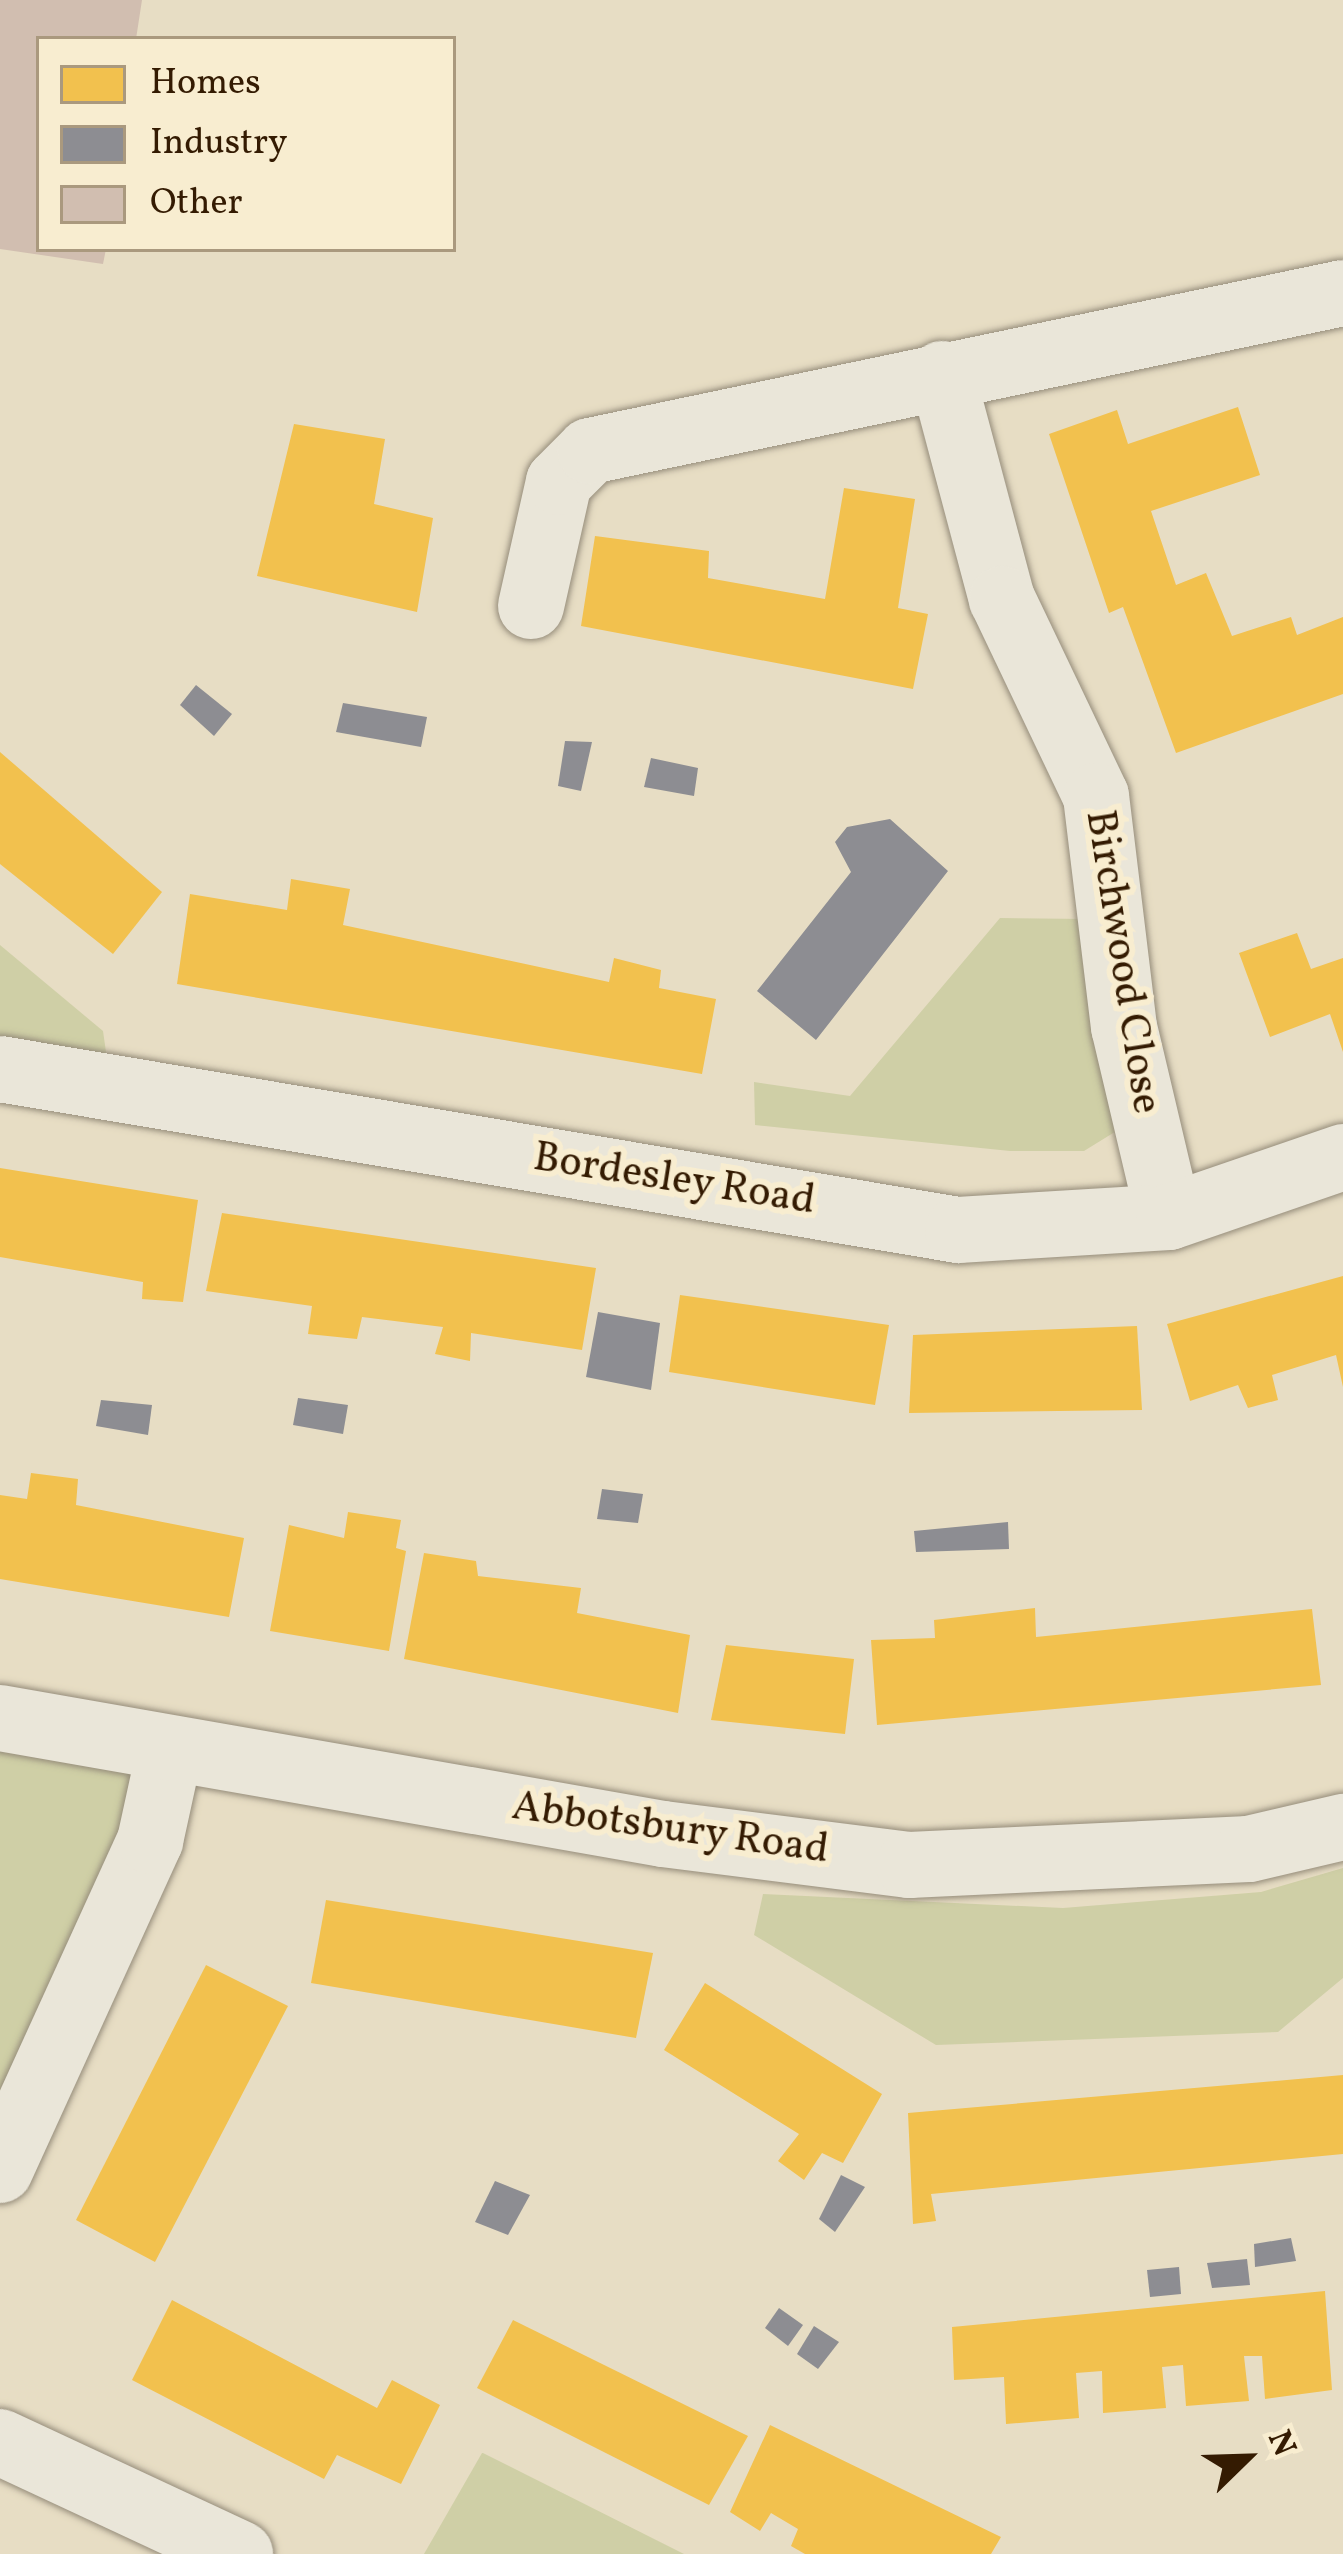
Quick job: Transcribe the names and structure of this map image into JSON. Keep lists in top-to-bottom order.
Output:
{
  "streets": {
    "street": ["Birchwood Close", "Bordesley Road", "Abbotsbury Road"]
  },
  "crossings": [
    ["Birchwood Close", "Bordesley Road"]
  ],
  "legend": ["Homes", "Industry", "Other"],
  "north": "top right"
}
